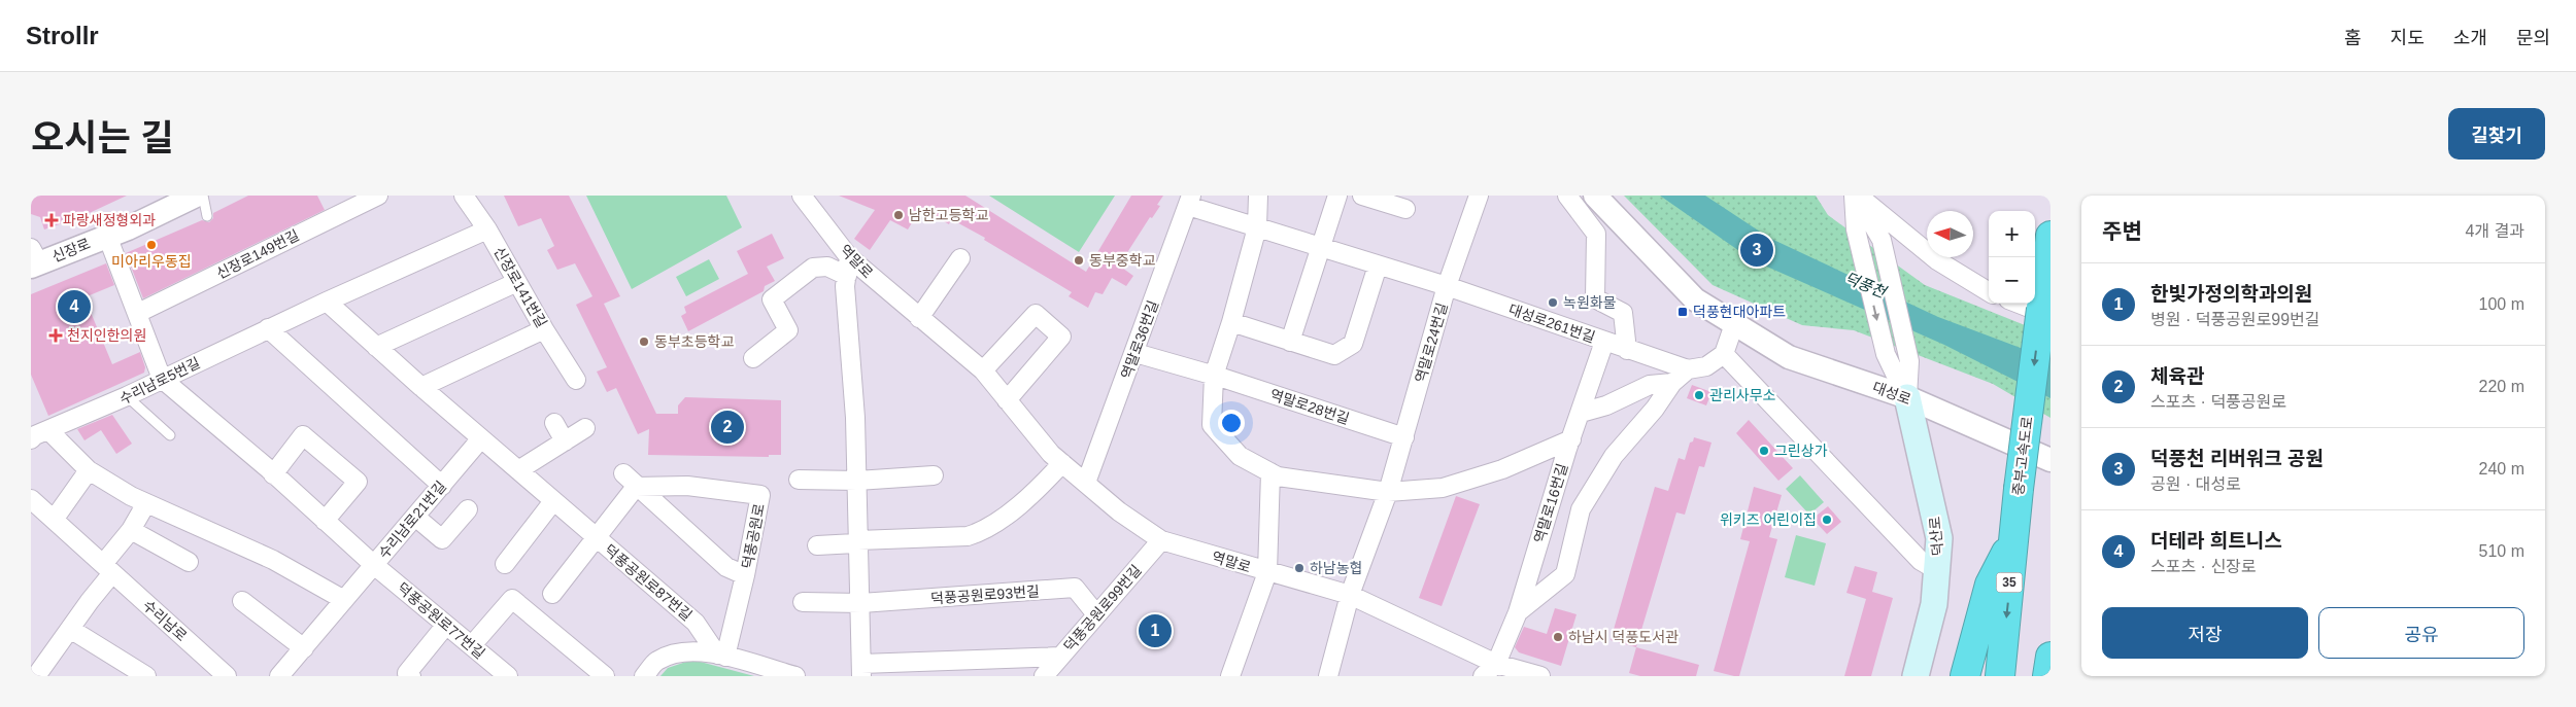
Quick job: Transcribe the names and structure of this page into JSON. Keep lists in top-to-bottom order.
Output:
{
  "streets": {
    "highway": ["중부고속도로", "35"],
    "main road": ["덕산로"],
    "street": [
      "신장로",
      "신장로149번길",
      "역말로",
      "신장로141번길",
      "대성로261번길",
      "역말로36번길",
      "역말로24번길",
      "수리남로5번길",
      "대성로",
      "역말로28번길",
      "역말로16번길",
      "수리남로21번길",
      "덕풍공원로",
      "덕풍공원로87번길",
      "덕풍공원로93번길",
      "덕풍공원로99번길",
      "수리남로",
      "덕풍공원로77번길"
    ]
  },
  "crossings": [
    ["역말로", "역말로36번길"],
    ["역말로", "역말로24번길"],
    ["역말로", "역말로16번길"],
    ["역말로", "덕풍공원로99번길"],
    ["신장로141번길", "수리남로5번길"],
    ["대성로261번길", "역말로36번길"],
    ["대성로261번길", "역말로24번길"],
    ["대성로261번길", "역말로16번길"],
    ["역말로36번길", "역말로28번길"],
    ["역말로24번길", "역말로28번길"],
    ["수리남로5번길", "덕풍공원로87번길"],
    ["대성로", "덕산로"],
    ["수리남로21번길", "덕풍공원로87번길"],
    ["수리남로21번길", "덕풍공원로77번길"],
    ["덕풍공원로", "덕풍공원로87번길"],
    ["덕풍공원로93번길", "덕풍공원로99번길"]
  ],
  "water": ["덕풍천"],
  "places": {
    "other": [
      "남한고등학교",
      "미아리우동집",
      "동부중학교",
      "녹원화물",
      "동부초등학교",
      "관리사무소",
      "그린상가",
      "위키즈 어린이집",
      "하남농협",
      "하남시 덕풍도서관"
    ],
    "health": ["파랑새정형외과", "천지인한의원"],
    "transit": ["덕풍현대아파트"]
  },
  "north": "left",
  "page": {
    "header": "Strollr",
    "nav": [
      "홈",
      "지도",
      "소개",
      "문의"
    ],
    "title": "오시는 길",
    "buttons": [
      "길찾기",
      ["저장", "공유"]
    ],
    "heading": ["주변", "4개 결과"],
    "map_buttons": ["+", "−"],
    "pins": [
      "3",
      "4",
      "2",
      "1"
    ],
    "list": [
      {
        "mark": "1",
        "name": "한빛가정의학과의원",
        "note": "병원 · 덕풍공원로99번길",
        "value": "100 m"
      },
      {
        "mark": "2",
        "name": "체육관",
        "note": "스포츠 · 덕풍공원로",
        "value": "220 m"
      },
      {
        "mark": "3",
        "name": "덕풍천 리버워크 공원",
        "note": "공원 · 대성로",
        "value": "240 m"
      },
      {
        "mark": "4",
        "name": "더테라 희트니스",
        "note": "스포츠 · 신장로",
        "value": "510 m"
      }
    ]
  }
}
